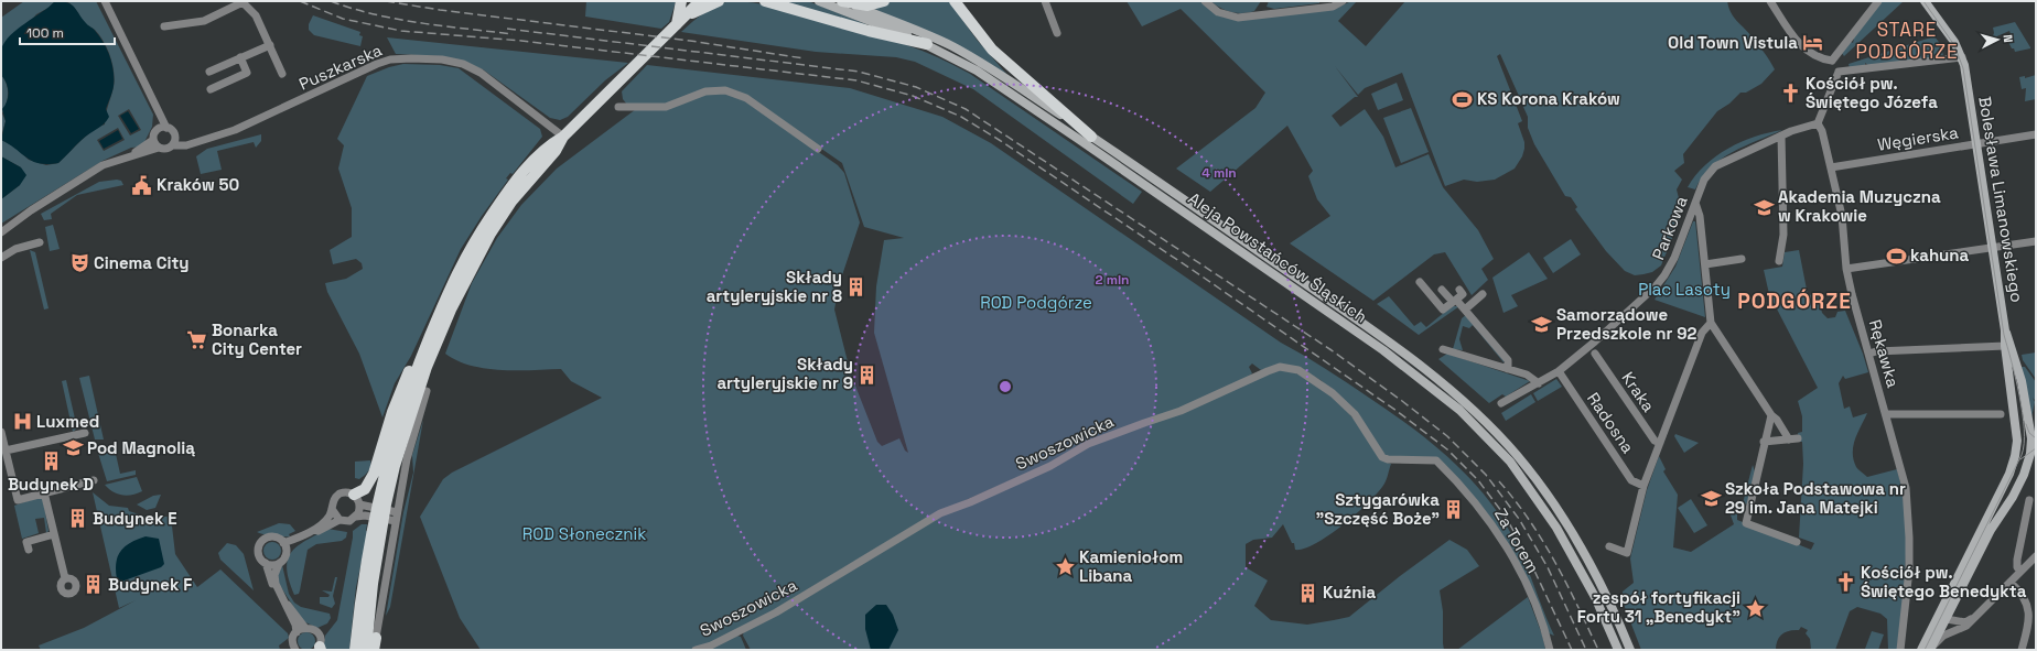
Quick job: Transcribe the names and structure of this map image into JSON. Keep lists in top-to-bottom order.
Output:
{
  "streets": {
    "main road": ["Bolesława Limanowskiego", "Aleja Powstańców Śląskich"],
    "street": [
      "Puszkarska",
      "Węgierska",
      "Parkowa",
      "Rękawka",
      "Kraka",
      "Radosna",
      "Swoszowicka",
      "Za Torem"
    ]
  },
  "crossings": [
    ["Węgierska", "Bolesława Limanowskiego"],
    ["Węgierska", "Rękawka"],
    ["Parkowa", "Rękawka"],
    ["Parkowa", "Radosna"],
    ["Swoszowicka", "Za Torem"]
  ],
  "districts": ["STARE PODGÓRZE", "PODGÓRZE"],
  "parks": ["Plac Lasoty", "ROD Podgórze", "ROD Słonecznik"],
  "places": {
    "hotel": ["Old Town Vistula"],
    "church": ["Kościół pw. Świętego Józefa", "Kościół pw. Świętego Benedykta"],
    "sports": ["KS Korona Kraków", "kahuna"],
    "public building": ["Kraków 50"],
    "school or university": [
      "Akademia Muzyczna w Krakowie",
      "Samorządowe Przedszkole nr 92",
      "Pod Magnolią",
      "Szkoła Podstawowa nr 29 im. Jana Matejki"
    ],
    "theatre": ["Cinema City"],
    "building": [
      "Składy artyleryjskie nr 8",
      "Składy artyleryjskie nr 9",
      "Budynek D",
      "Sztygarówka \"Szczęść Boże\"",
      "Budynek E",
      "Budynek F",
      "Kuźnia"
    ],
    "supermarket": ["Bonarka City Center"],
    "hospital": ["Luxmed"],
    "place": ["Kamieniołom Libana", "zespół fortyfikacji Fortu 31 „Benedykt”"]
  },
  "scale_bar": "100 m",
  "north": "right",
  "rings": ["4 min", "2 min"]
}
